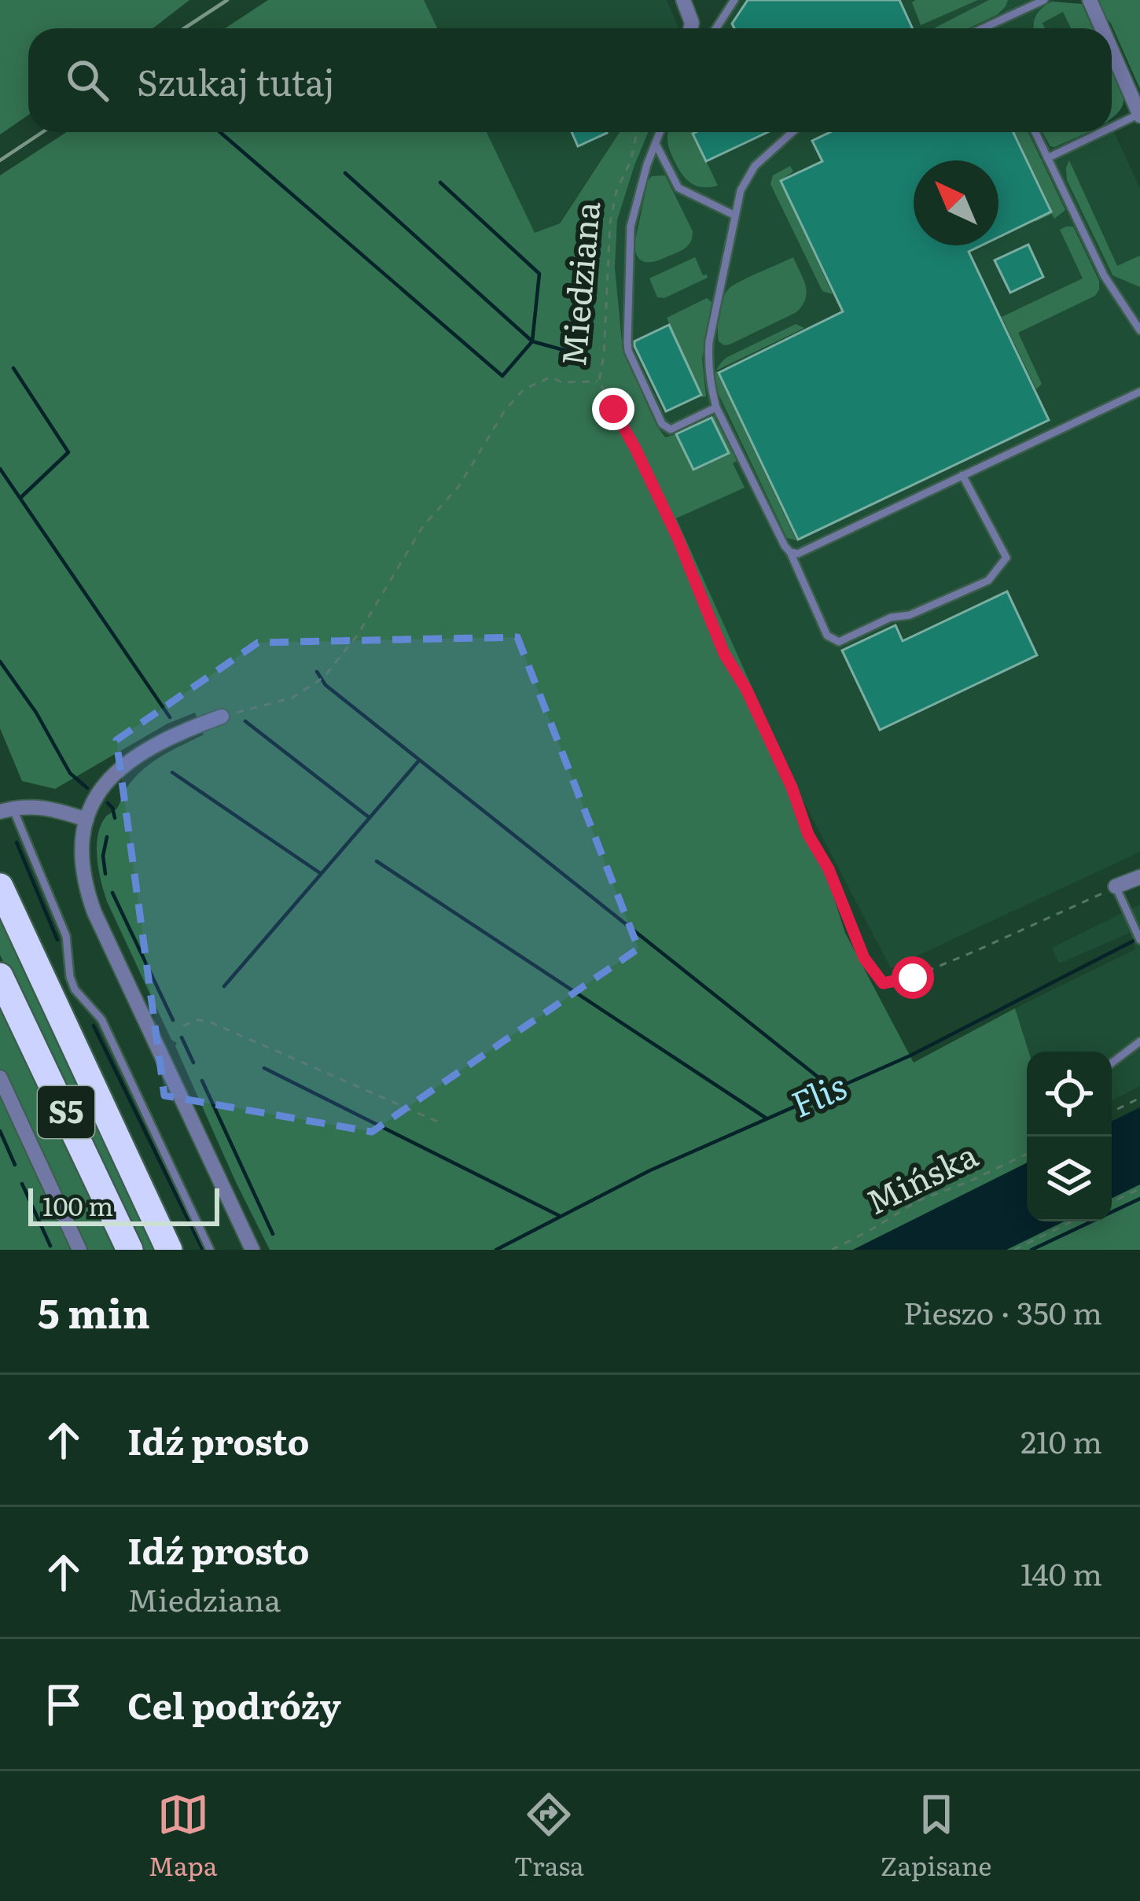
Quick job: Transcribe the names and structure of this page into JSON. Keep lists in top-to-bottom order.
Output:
{
  "streets": {
    "highway": ["S5"],
    "path": ["Miedziana", "Mińska"]
  },
  "water": ["Flis"],
  "scale_bar": "100 m",
  "north": "top left",
  "page": {
    "search": "Szukaj tutaj",
    "scale": "100 m",
    "heading": ["5 min", "Pieszo · 350 m"],
    "list": [
      ["Idź prosto", "210 m"],
      ["Idź prosto", "Miedziana", "140 m"],
      "Cel podróży"
    ],
    "nav": ["Mapa", "Trasa", "Zapisane"]
  }
}
